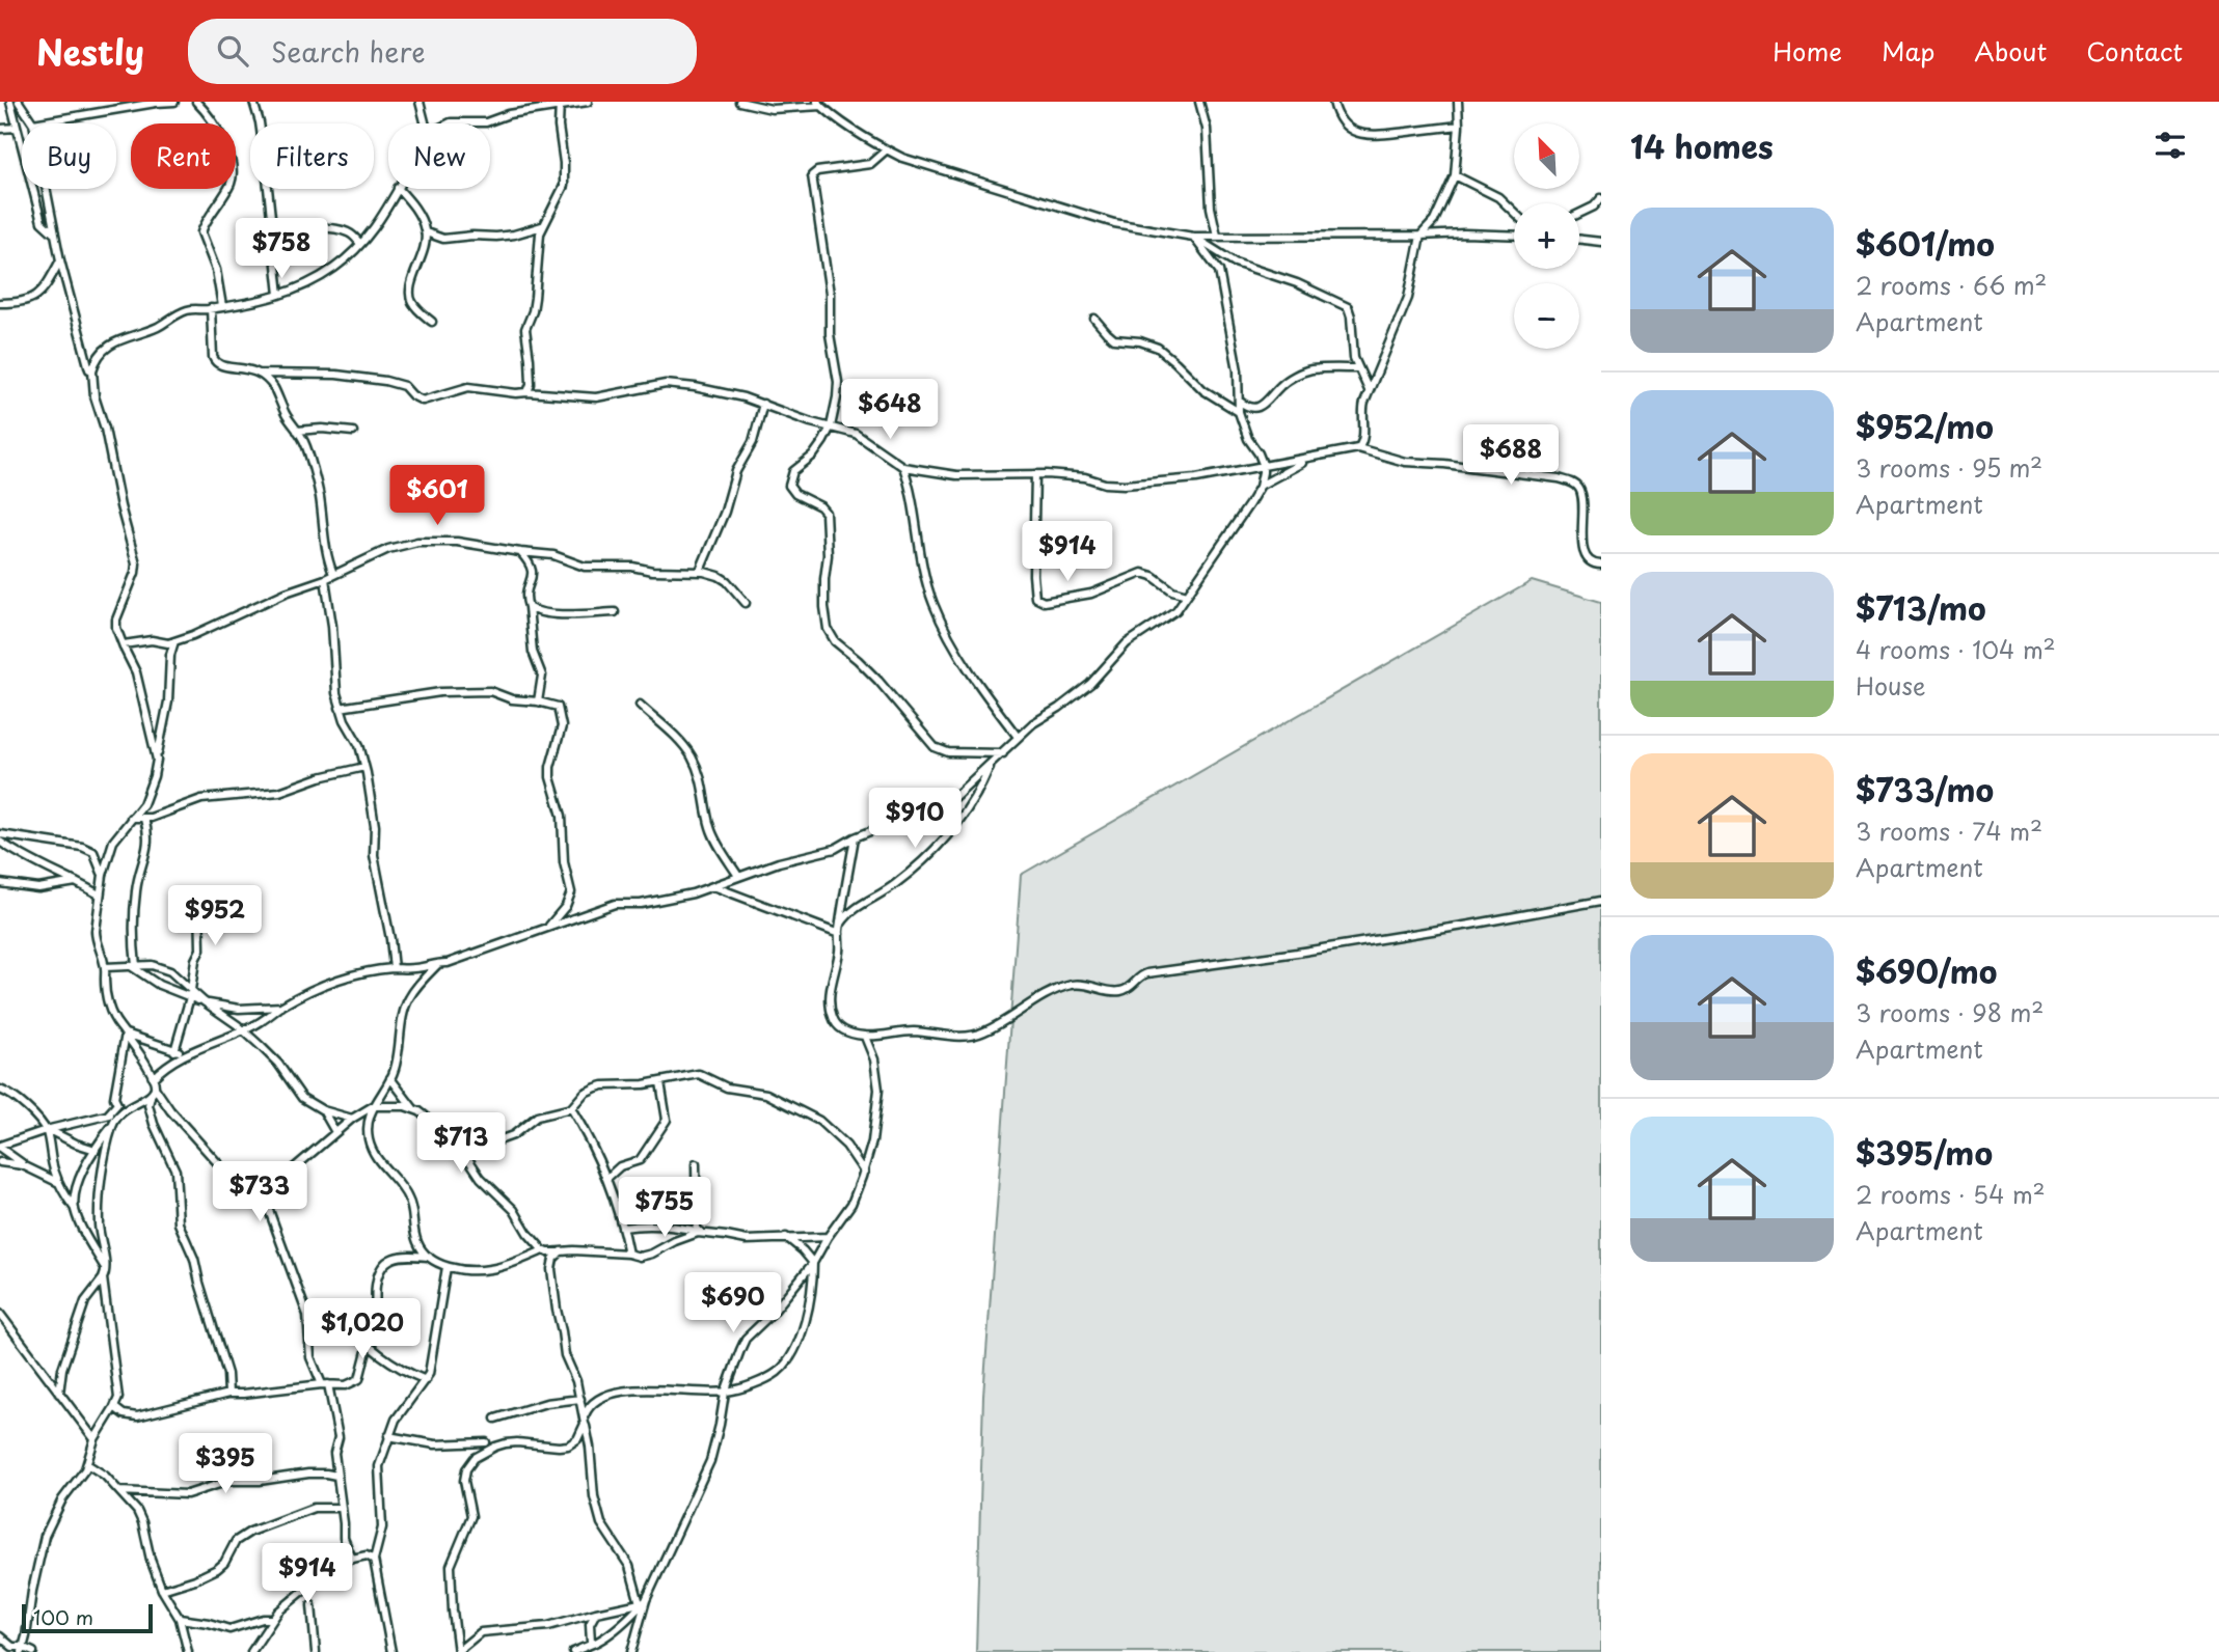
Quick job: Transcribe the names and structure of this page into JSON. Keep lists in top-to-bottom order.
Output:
{
  "scale_bar": "100 m",
  "north": "top left",
  "page": {
    "header": "Nestly",
    "search": "Search here",
    "nav": [
      "Home",
      "Map",
      "About",
      "Contact"
    ],
    "heading": "14 homes",
    "map_buttons": ["+", "−"],
    "chip": [
      "Buy",
      "Rent",
      "Filters",
      "New"
    ],
    "list": [
      {
        "name": "$601/mo",
        "note": "2 rooms · 66 m² · Apartment"
      },
      {
        "name": "$952/mo",
        "note": "3 rooms · 95 m² · Apartment"
      },
      {
        "name": "$713/mo",
        "note": "4 rooms · 104 m² · House"
      },
      {
        "name": "$733/mo",
        "note": "3 rooms · 74 m² · Apartment"
      },
      {
        "name": "$690/mo",
        "note": "3 rooms · 98 m² · Apartment"
      },
      {
        "name": "$395/mo",
        "note": "2 rooms · 54 m² · Apartment"
      }
    ],
    "price": [
      "$758",
      "$648",
      "$688",
      "$601",
      "$914",
      "$910",
      "$952",
      "$713",
      "$733",
      "$755",
      "$690",
      "$1,020",
      "$395",
      "$914"
    ],
    "scale": "100 m"
  }
}
